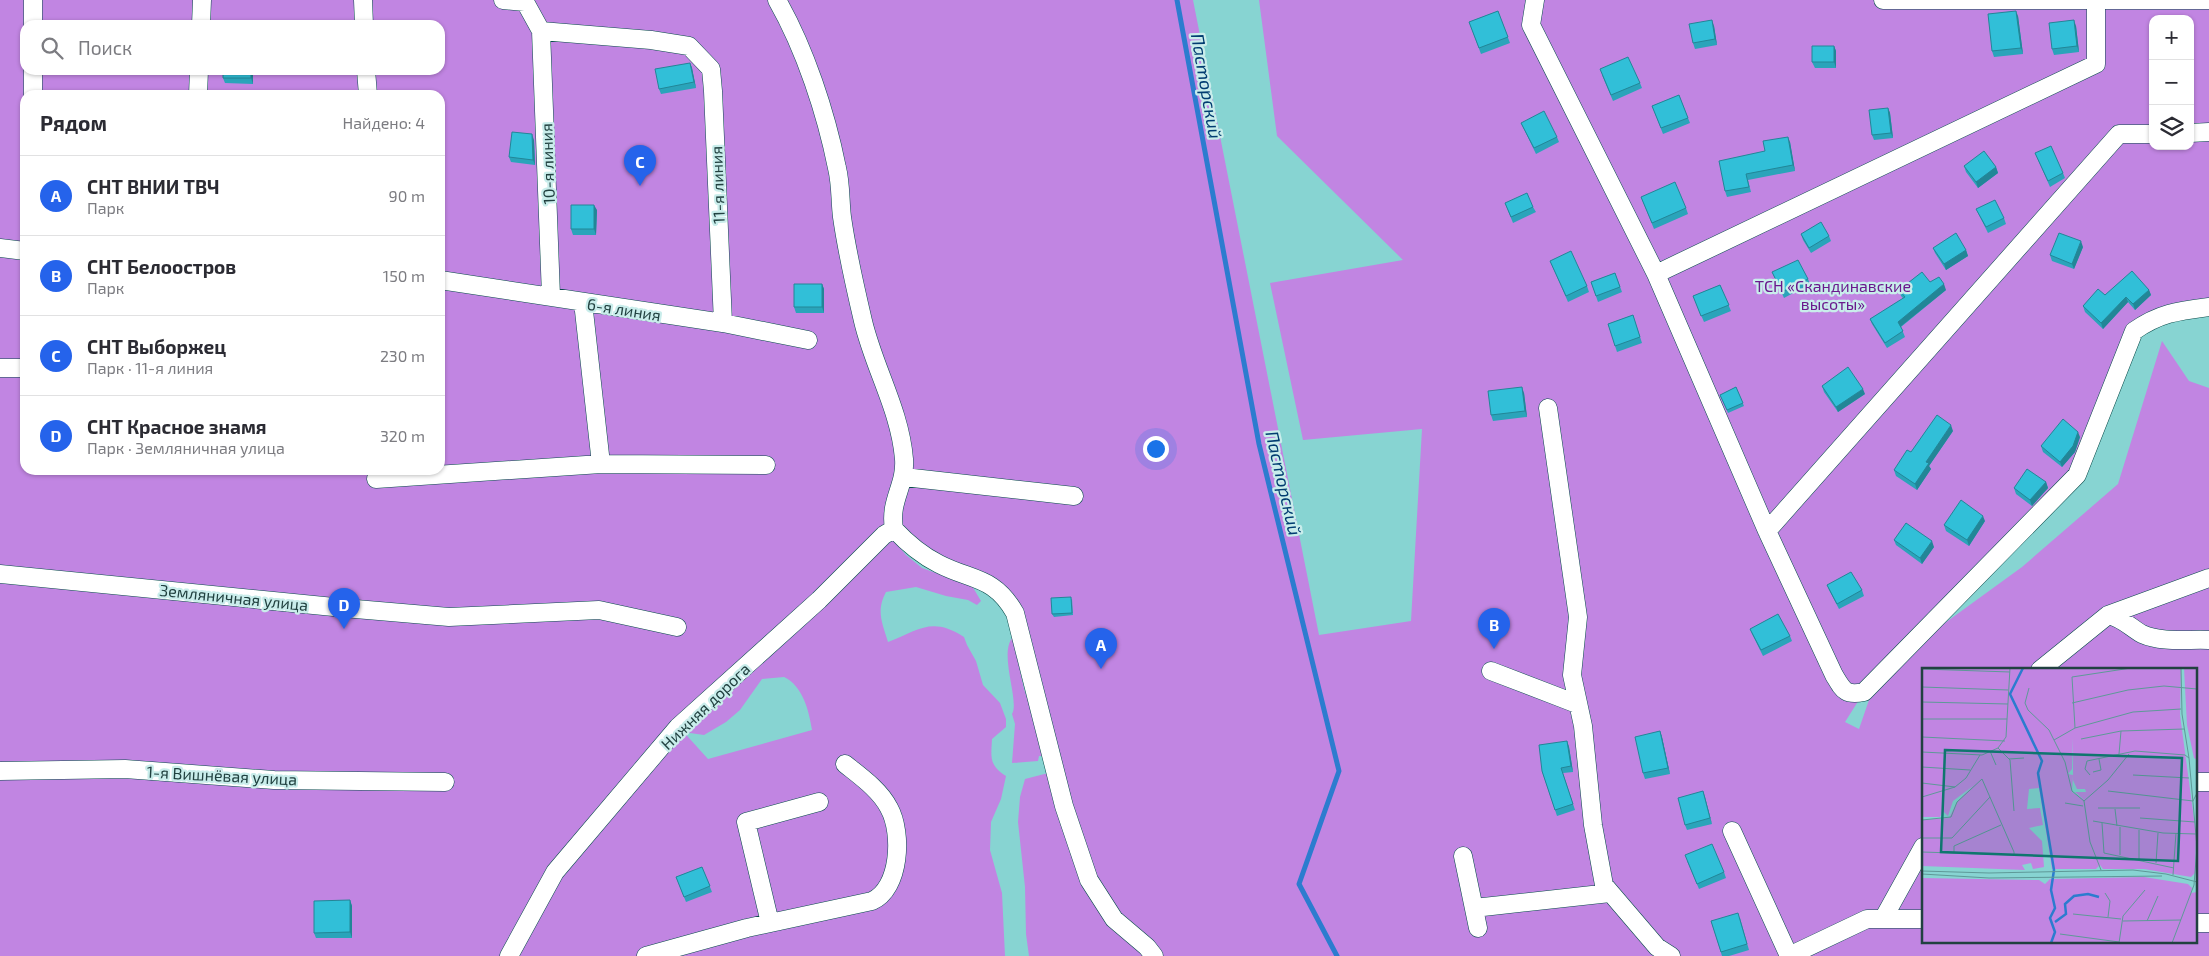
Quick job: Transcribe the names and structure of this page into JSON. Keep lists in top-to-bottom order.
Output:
{
  "streets": {
    "street": [
      "10-я линия",
      "11-я линия",
      "6-я линия",
      "Земляничная улица",
      "Нижняя дорога",
      "1-я Вишнёвая улица"
    ]
  },
  "crossings": [
    ["10-я линия", "11-я линия"],
    ["10-я линия", "6-я линия"],
    ["11-я линия", "6-я линия"]
  ],
  "water": ["Пасторский"],
  "parks": ["ТСН «Скандинавские высоты»"],
  "page": {
    "map_buttons": ["+", "−"],
    "search": "Поиск",
    "heading": ["Рядом", "Найдено: 4"],
    "pins": [
      "C",
      "D",
      "B",
      "A"
    ],
    "list": [
      {
        "mark": "A",
        "name": "СНТ ВНИИ ТВЧ",
        "note": "Парк",
        "value": "90 m"
      },
      {
        "mark": "B",
        "name": "СНТ Белоостров",
        "note": "Парк",
        "value": "150 m"
      },
      {
        "mark": "C",
        "name": "СНТ Выборжец",
        "note": "Парк · 11-я линия",
        "value": "230 m"
      },
      {
        "mark": "D",
        "name": "СНТ Красное знамя",
        "note": "Парк · Земляничная улица",
        "value": "320 m"
      }
    ]
  }
}
